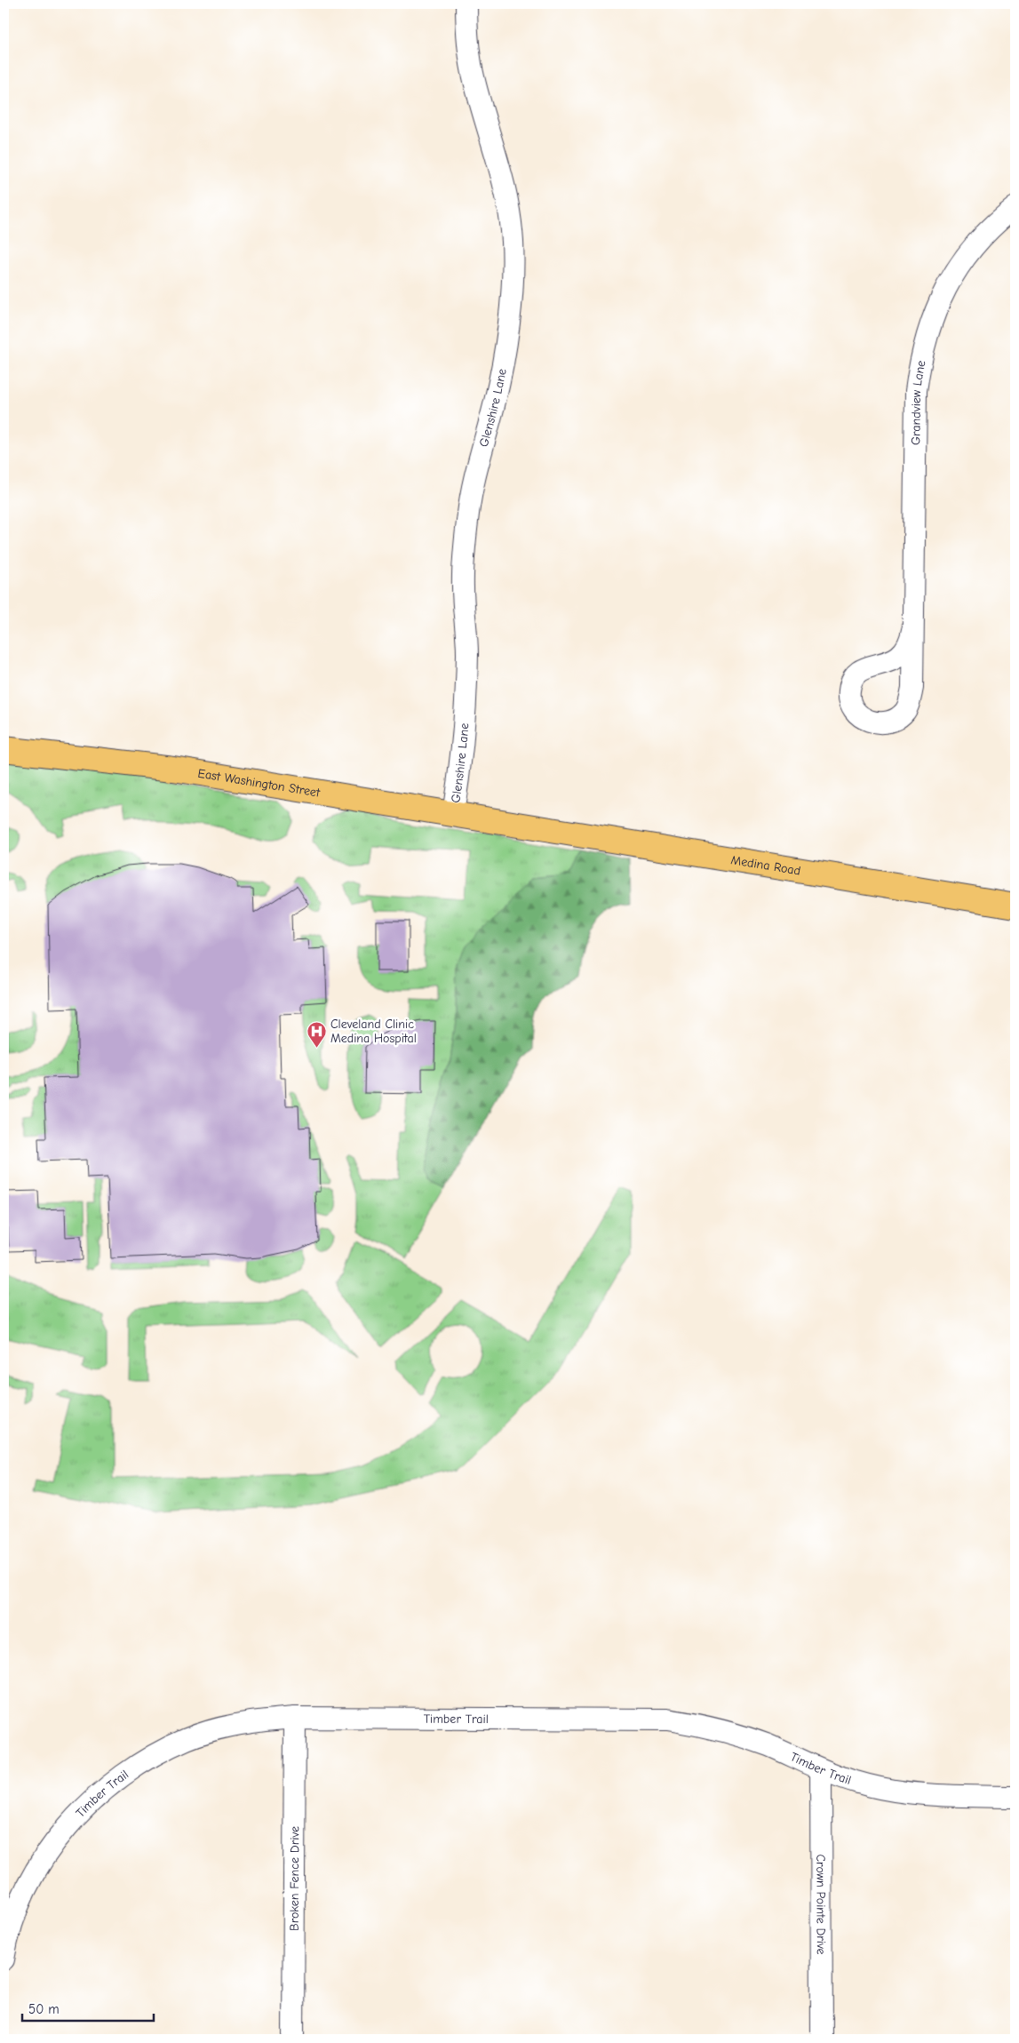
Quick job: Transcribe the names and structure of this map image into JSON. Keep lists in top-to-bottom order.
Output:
{
  "streets": {
    "highway": ["East Washington Street", "Medina Road"],
    "street": [
      "Grandview Lane",
      "Glenshire Lane",
      "Timber Trail",
      "Broken Fence Drive",
      "Crown Pointe Drive"
    ]
  },
  "crossings": [
    ["Glenshire Lane", "East Washington Street"],
    ["East Washington Street", "Medina Road"],
    ["Timber Trail", "Broken Fence Drive"],
    ["Timber Trail", "Crown Pointe Drive"]
  ],
  "places": {
    "hospital": ["Cleveland Clinic Medina Hospital"]
  },
  "scale_bar": "50 m"
}
